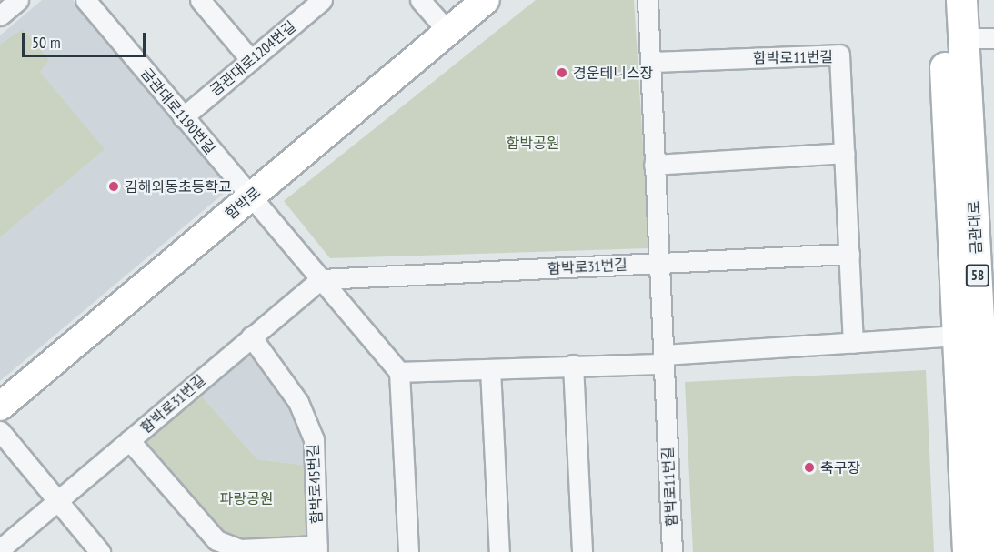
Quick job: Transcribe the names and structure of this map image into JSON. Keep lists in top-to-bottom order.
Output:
{
  "streets": {
    "main road": ["금관대로", "58"],
    "street": [
      "함박로11번길",
      "금관대로1204번길",
      "금관대로1190번길",
      "함박로",
      "함박로31번길",
      "함박로45번길"
    ]
  },
  "crossings": [
    ["함박로11번길", "함박로31번길"],
    ["금관대로1204번길", "금관대로1190번길"],
    ["금관대로1190번길", "함박로"],
    ["함박로31번길", "함박로45번길"]
  ],
  "parks": ["함박공원", "파랑공원"],
  "places": ["경운테니스장", "김해외동초등학교", "축구장"],
  "scale_bar": "50 m"
}
